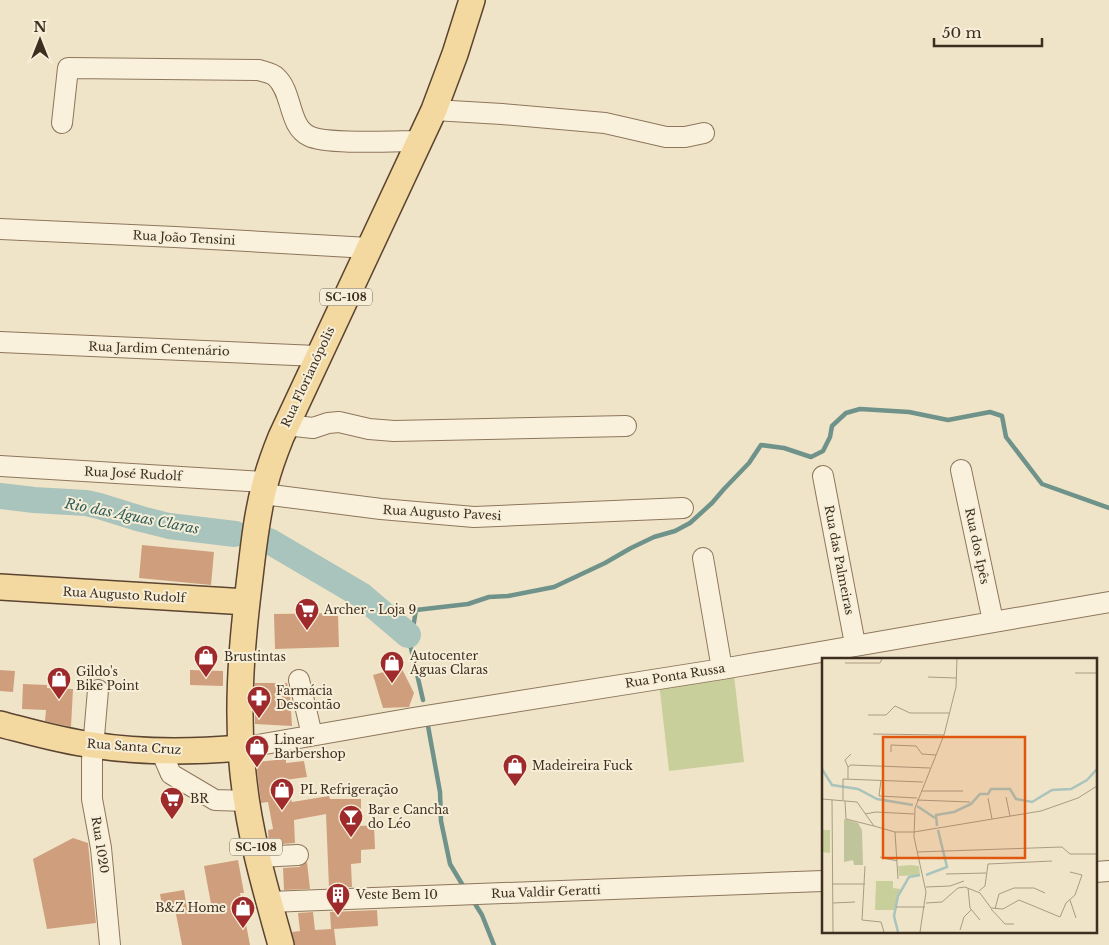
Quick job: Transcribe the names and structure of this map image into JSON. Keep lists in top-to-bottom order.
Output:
{
  "streets": {
    "main road": [
      "SC-108",
      "Rua Florianópolis",
      "Rua Augusto Rudolf",
      "Rua Santa Cruz"
    ],
    "street": [
      "Rua João Tensini",
      "Rua Jardim Centenário",
      "Rua José Rudolf",
      "Rua Augusto Pavesi",
      "Rua dos Ipês",
      "Rua das Palmeiras",
      "Rua Ponta Russa",
      "Rua 1020",
      "Rua Valdir Geratti"
    ]
  },
  "crossings": [
    ["Rua João Tensini", "Rua Florianópolis"],
    ["SC-108", "Rua Florianópolis"],
    ["SC-108", "Rua Ponta Russa"],
    ["SC-108", "Rua Santa Cruz"],
    ["SC-108", "Rua Valdir Geratti"],
    ["Rua Jardim Centenário", "Rua Florianópolis"],
    ["Rua Florianópolis", "Rua José Rudolf"],
    ["Rua Florianópolis", "Rua Augusto Pavesi"],
    ["Rua Florianópolis", "Rua Augusto Rudolf"],
    ["Rua Florianópolis", "Rua Ponta Russa"],
    ["Rua Florianópolis", "Rua Santa Cruz"],
    ["Rua José Rudolf", "Rua Augusto Pavesi"],
    ["Rua dos Ipês", "Rua Ponta Russa"],
    ["Rua das Palmeiras", "Rua Ponta Russa"],
    ["Rua Ponta Russa", "Rua Santa Cruz"],
    ["Rua Santa Cruz", "Rua 1020"]
  ],
  "water": ["Rio das Águas Claras"],
  "places": {
    "supermarket": ["Archer - Loja 9", "BR"],
    "shop": [
      "Brustintas",
      "Autocenter Águas Claras",
      "Gildo's Bike Point",
      "Linear Barbershop",
      "Madeireira Fuck",
      "PL Refrigeração",
      "B&Z Home"
    ],
    "pharmacy": ["Farmácia Descontão"],
    "bar": ["Bar e Cancha do Léo"],
    "building": ["Veste Bem 10"]
  },
  "scale_bar": "50 m",
  "north": "top"
}
